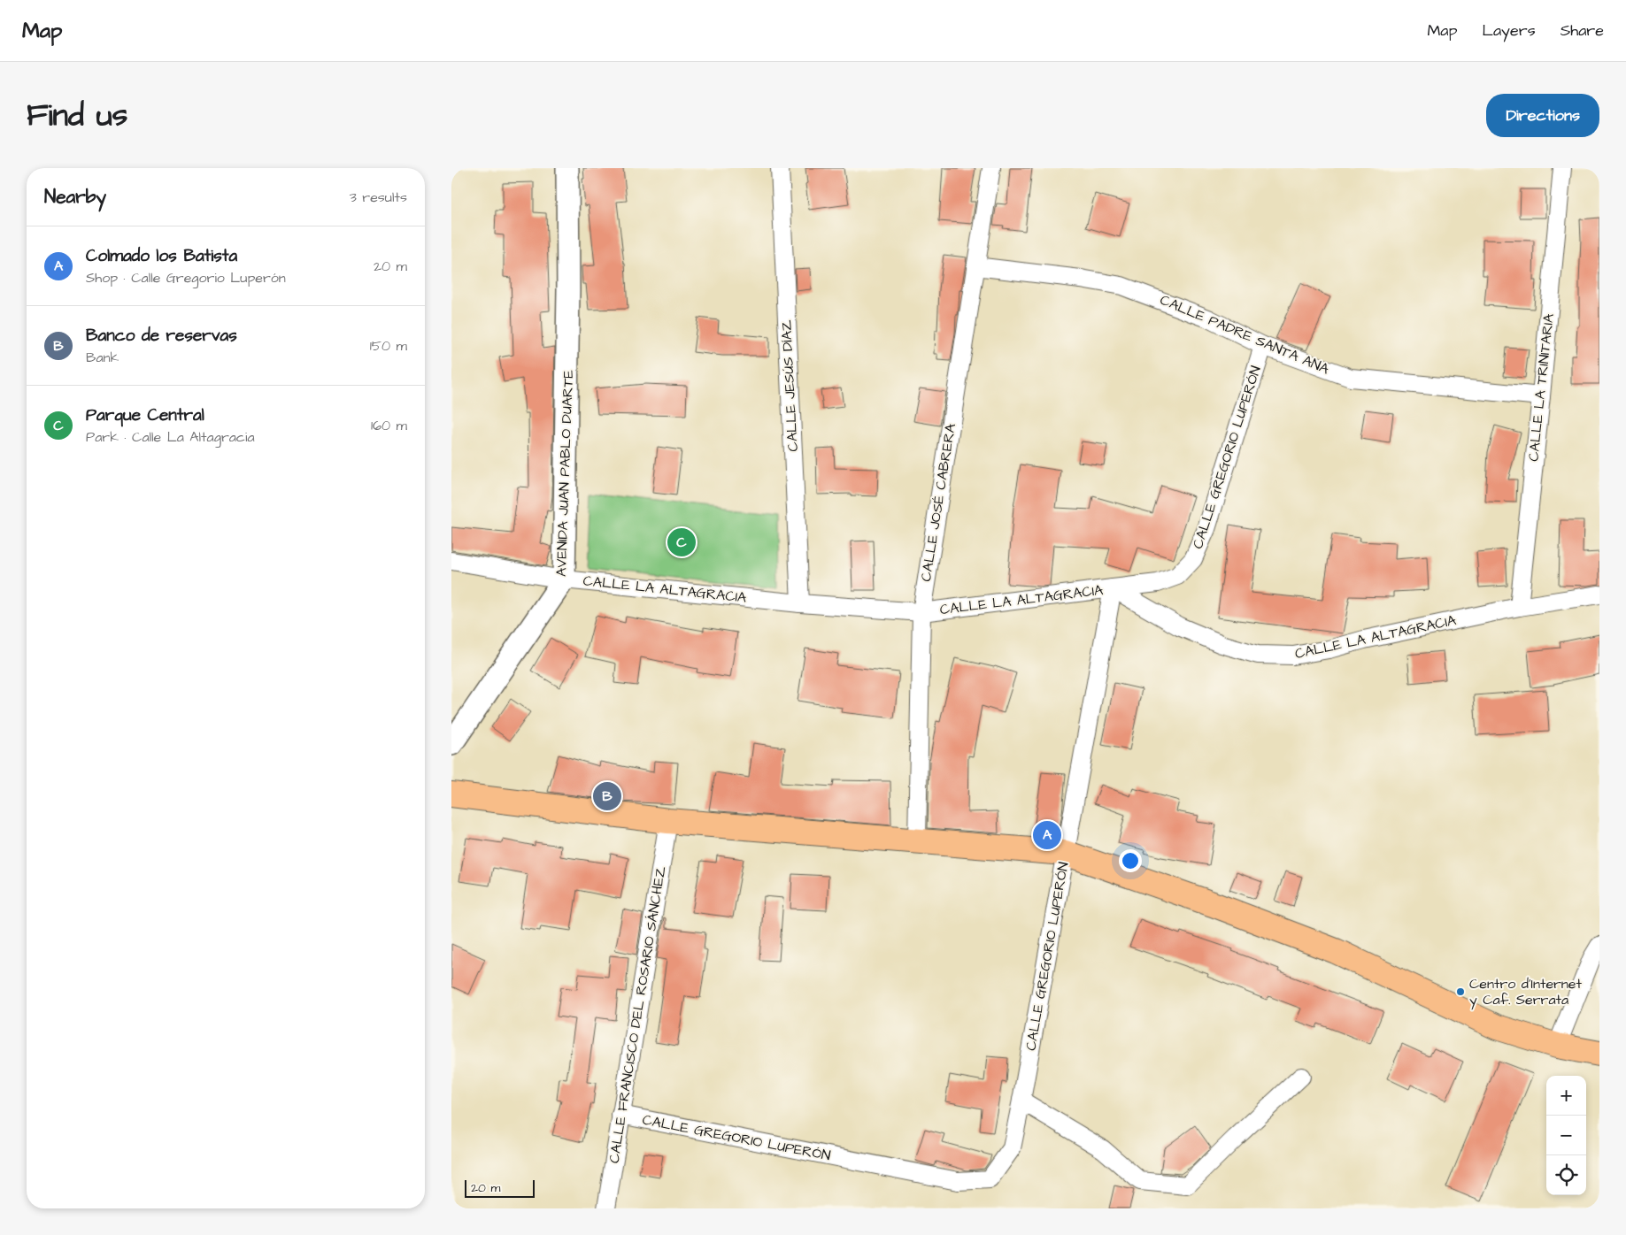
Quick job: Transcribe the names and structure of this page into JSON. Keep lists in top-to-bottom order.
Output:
{
  "streets": {
    "street": [
      "CALLE PADRE SANTA ANA",
      "CALLE JESÚS DÍAZ",
      "CALLE LA TRINITARIA",
      "CALLE GREGORIO LUPERÓN",
      "AVENIDA JUAN PABLO DUARTE",
      "CALLE JOSÉ CABRERA",
      "CALLE LA ALTAGRACIA",
      "CALLE FRANCISCO DEL ROSARIO SÁNCHEZ"
    ]
  },
  "crossings": [
    ["CALLE PADRE SANTA ANA", "CALLE LA TRINITARIA"],
    ["CALLE PADRE SANTA ANA", "CALLE GREGORIO LUPERÓN"],
    ["CALLE PADRE SANTA ANA", "CALLE JOSÉ CABRERA"],
    ["CALLE JESÚS DÍAZ", "CALLE LA ALTAGRACIA"],
    ["CALLE LA TRINITARIA", "CALLE LA ALTAGRACIA"],
    ["CALLE GREGORIO LUPERÓN", "CALLE LA ALTAGRACIA"],
    ["CALLE GREGORIO LUPERÓN", "CALLE FRANCISCO DEL ROSARIO SÁNCHEZ"],
    ["AVENIDA JUAN PABLO DUARTE", "CALLE LA ALTAGRACIA"],
    ["CALLE JOSÉ CABRERA", "CALLE LA ALTAGRACIA"]
  ],
  "places": ["Centro d'Internet y Caf. Serrata"],
  "scale_bar": "20 m",
  "page": {
    "header": "Map",
    "nav": ["Map", "Layers", "Share"],
    "title": "Find us",
    "buttons": "Directions",
    "heading": ["Nearby", "3 results"],
    "list": [
      {
        "mark": "A",
        "name": "Colmado los Batista",
        "note": "Shop · Calle Gregorio Luperón",
        "value": "20 m"
      },
      {
        "mark": "B",
        "name": "Banco de reservas",
        "note": "Bank",
        "value": "150 m"
      },
      {
        "mark": "C",
        "name": "Parque Central",
        "note": "Park · Calle La Altagracia",
        "value": "160 m"
      }
    ],
    "pins": ["C", "B", "A"],
    "map_buttons": ["+", "−"],
    "scale": "20 m"
  }
}
